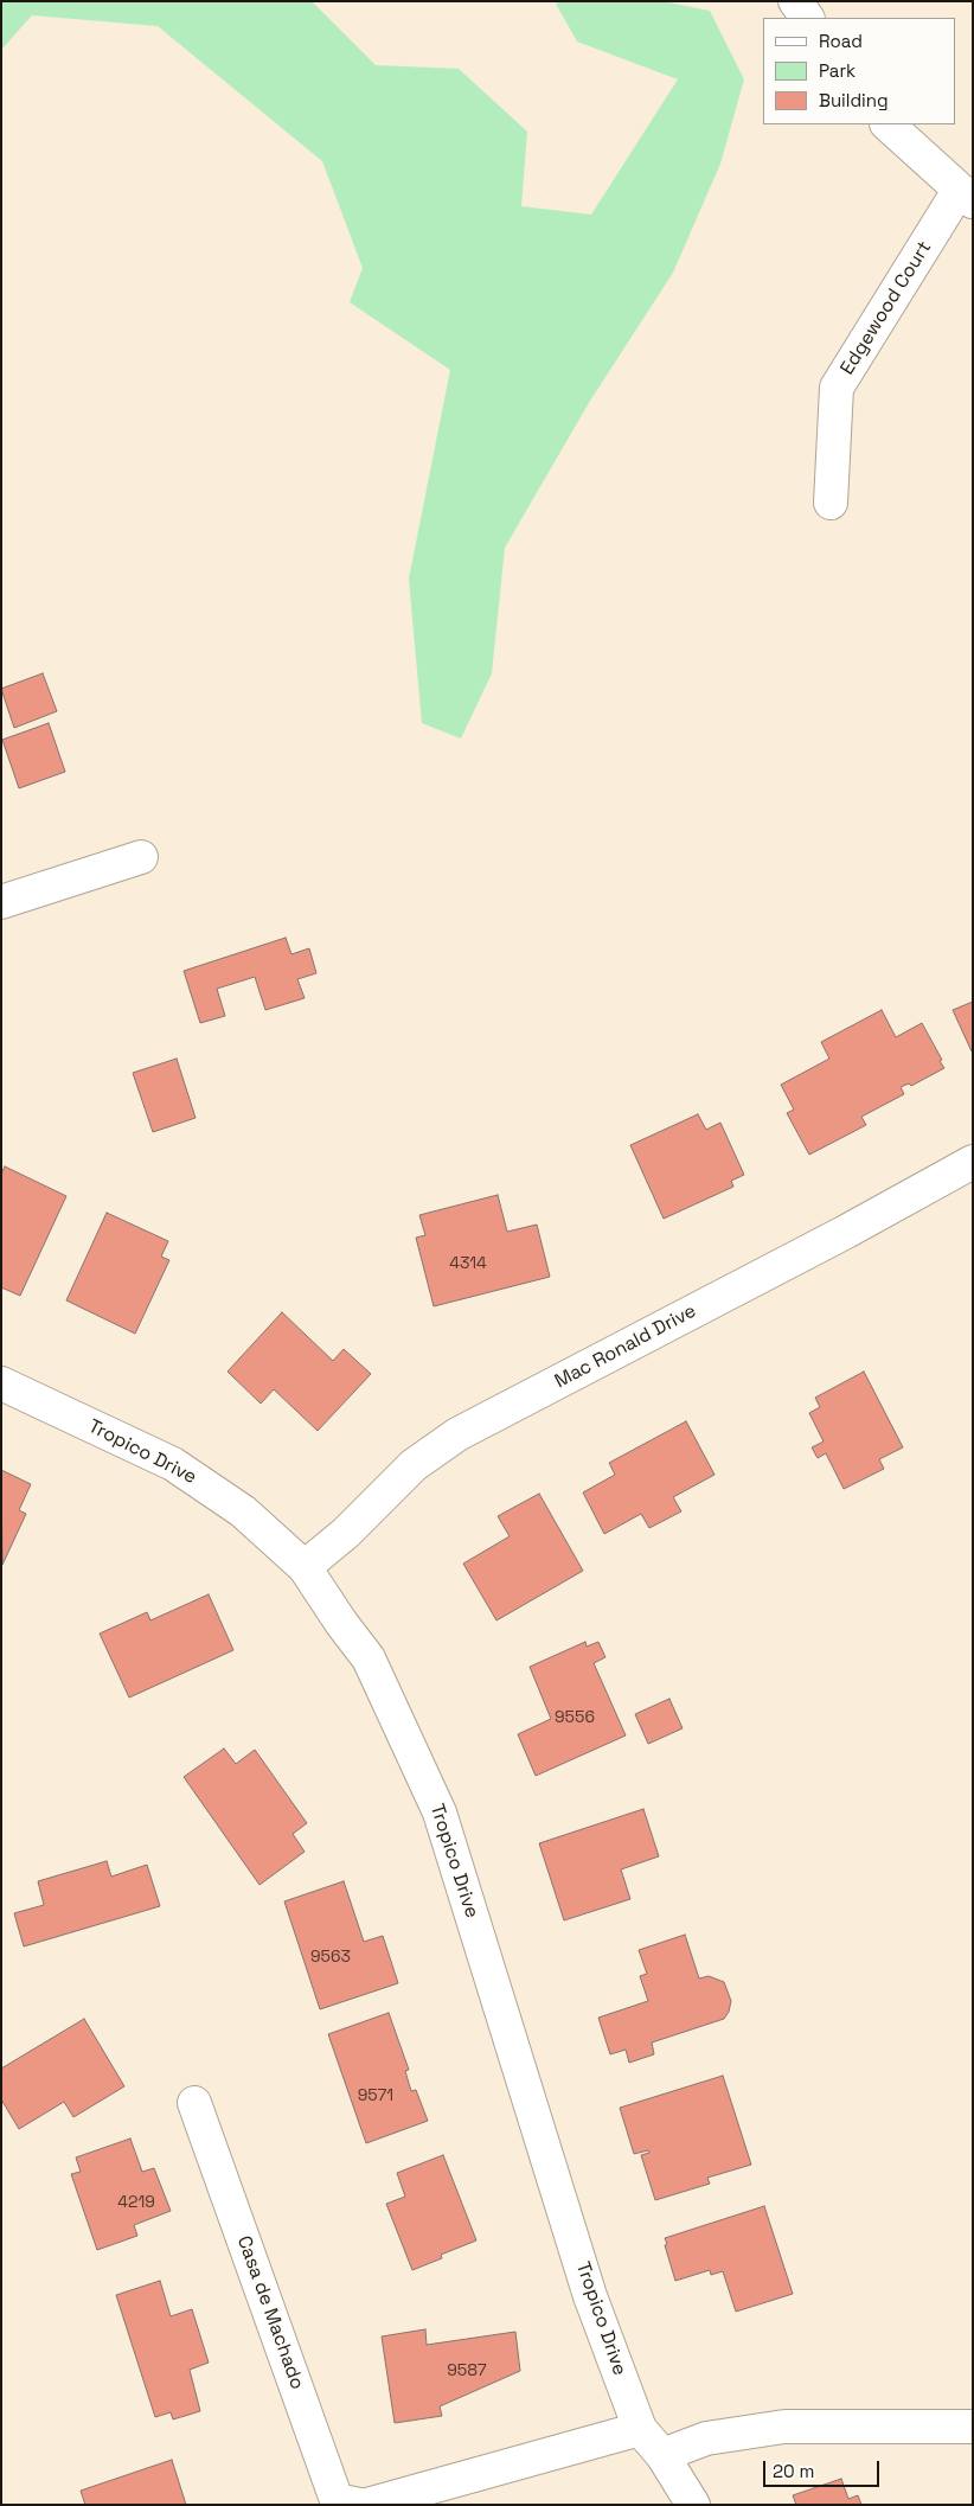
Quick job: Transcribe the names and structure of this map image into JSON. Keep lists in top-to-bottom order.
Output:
{
  "streets": {
    "street": [
      "Edgewood Court",
      "Mac Ronald Drive",
      "Tropico Drive",
      "Casa de Machado"
    ]
  },
  "crossings": [
    ["Mac Ronald Drive", "Tropico Drive"]
  ],
  "house_numbers": [
    "4314",
    "9556",
    "9563",
    "9571",
    "4219",
    "9587"
  ],
  "legend": ["Road", "Park", "Building"],
  "scale_bar": "20 m"
}
